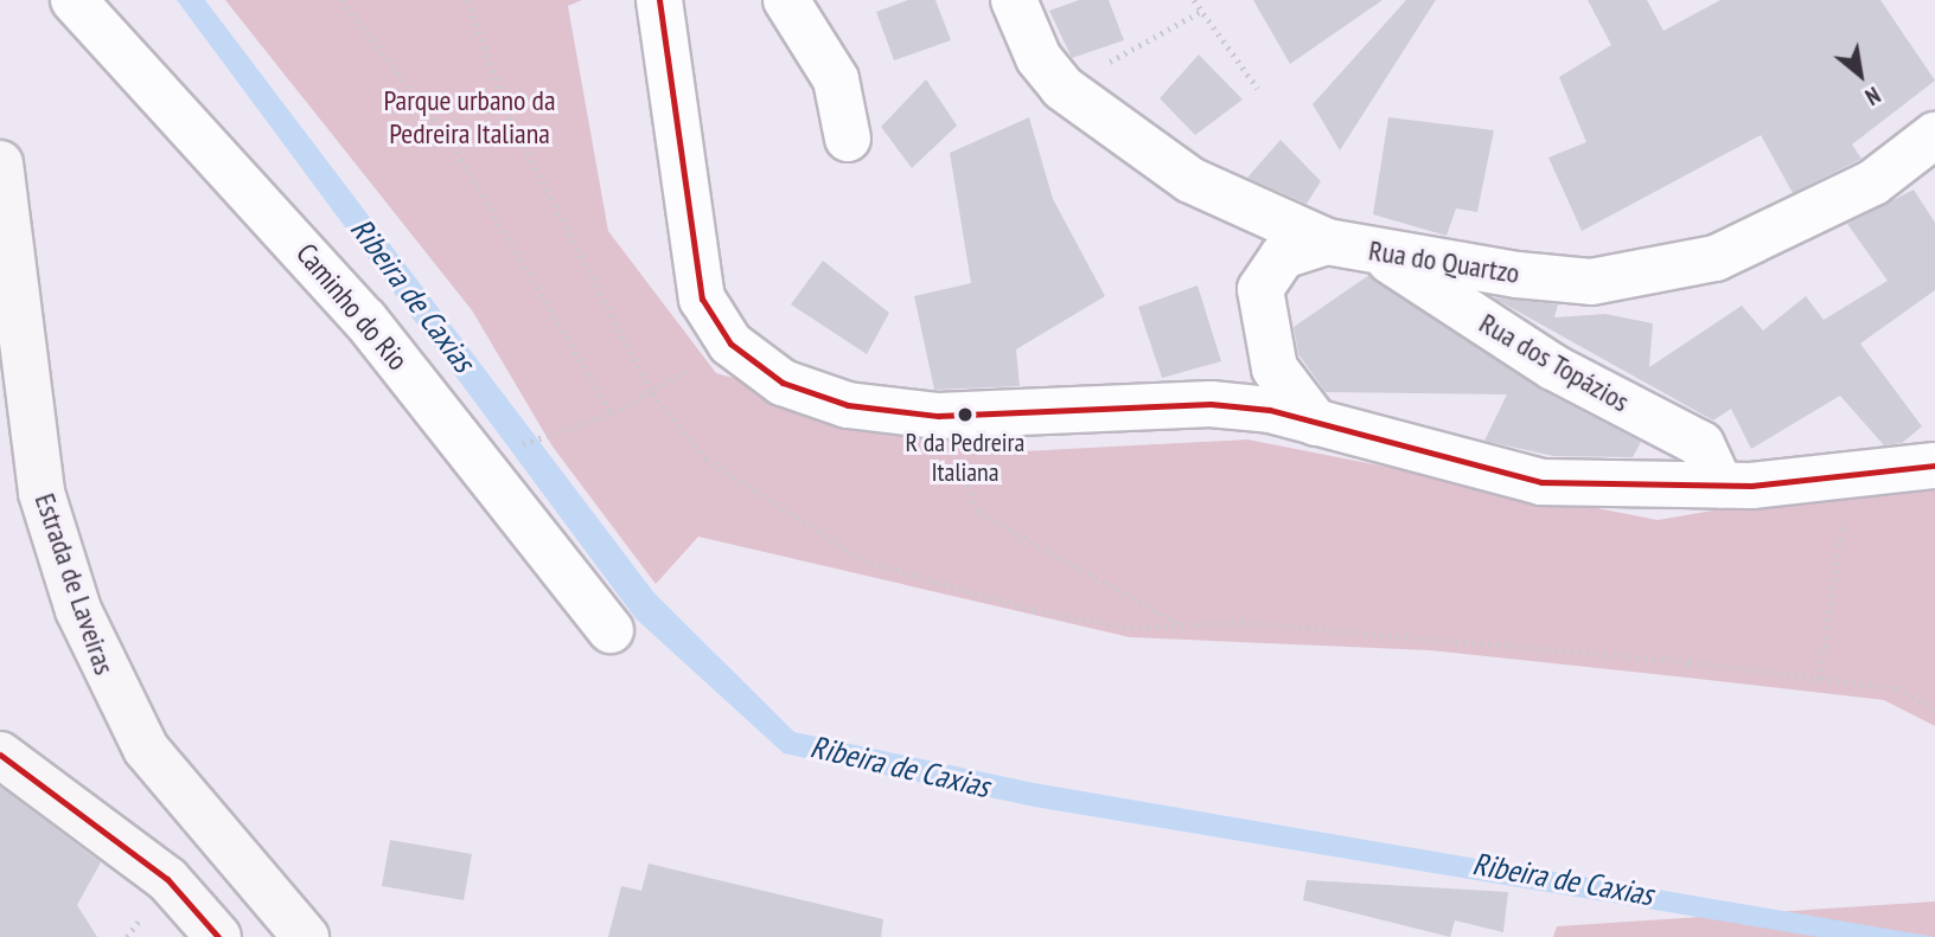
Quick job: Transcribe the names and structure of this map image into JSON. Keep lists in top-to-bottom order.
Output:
{
  "streets": {
    "street": [
      "Rua do Quartzo",
      "Caminho do Rio",
      "Rua dos Topázios",
      "Estrada de Laveiras"
    ]
  },
  "crossings": [
    ["Rua do Quartzo", "Rua dos Topázios"]
  ],
  "water": ["Ribeira de Caxias"],
  "parks": ["Parque urbano da Pedreira Italiana"],
  "places": ["R da Pedreira Italiana"],
  "north": "bottom right"
}
